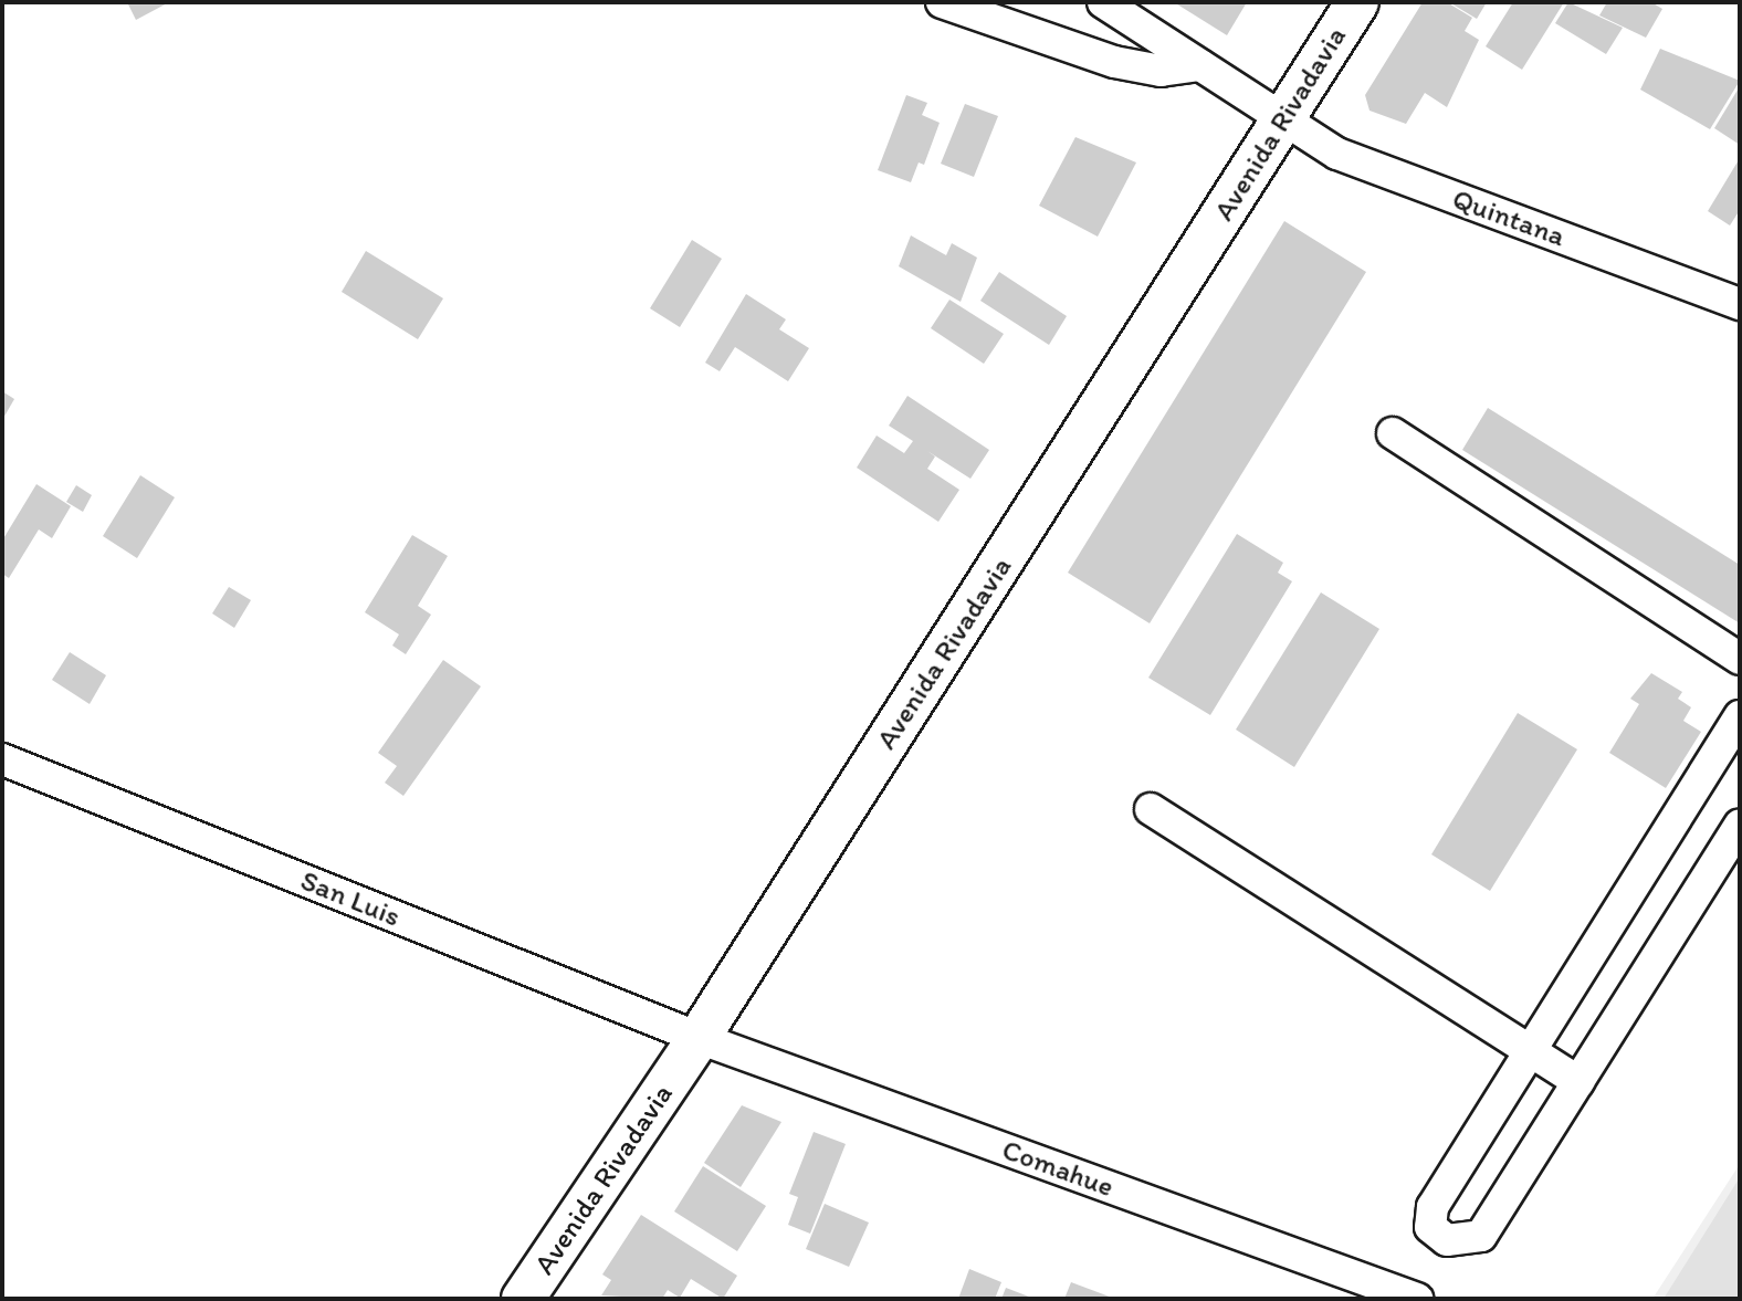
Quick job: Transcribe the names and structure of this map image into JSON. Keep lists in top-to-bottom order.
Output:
{
  "streets": {
    "main road": ["Avenida Rivadavia"],
    "street": ["Quintana", "San Luis", "Comahue"]
  },
  "crossings": [
    ["Avenida Rivadavia", "Quintana"],
    ["Avenida Rivadavia", "San Luis"],
    ["Avenida Rivadavia", "Comahue"],
    ["San Luis", "Comahue"]
  ]
}
